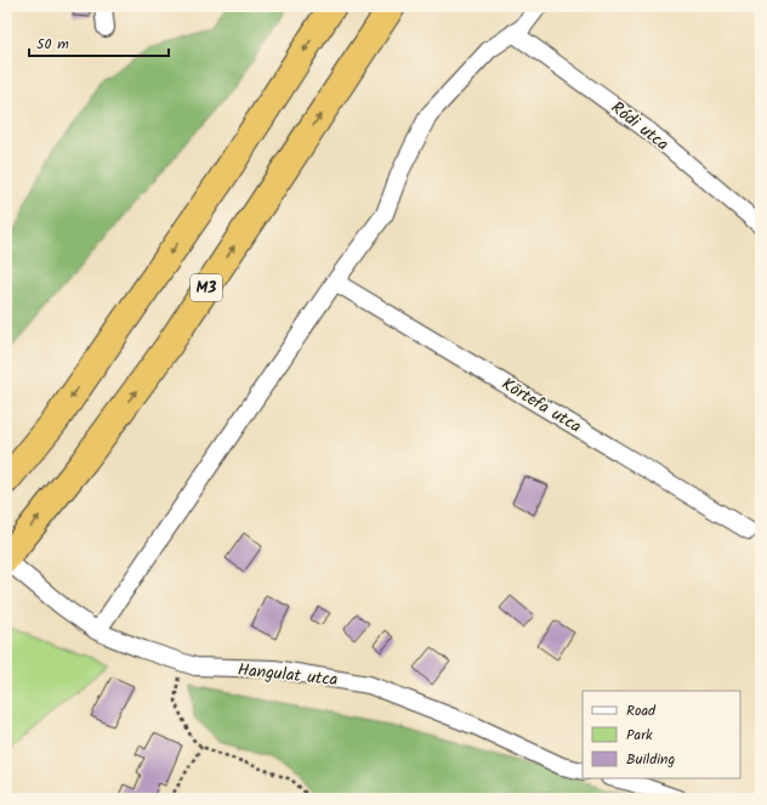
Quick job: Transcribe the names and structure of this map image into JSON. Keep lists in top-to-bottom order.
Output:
{
  "streets": {
    "highway": ["M3"],
    "street": ["Ródi utca", "Körtefa utca", "Hangulat utca"]
  },
  "crossings": [
    ["M3", "Hangulat utca"]
  ],
  "legend": ["Road", "Park", "Building"],
  "scale_bar": "50 m"
}
